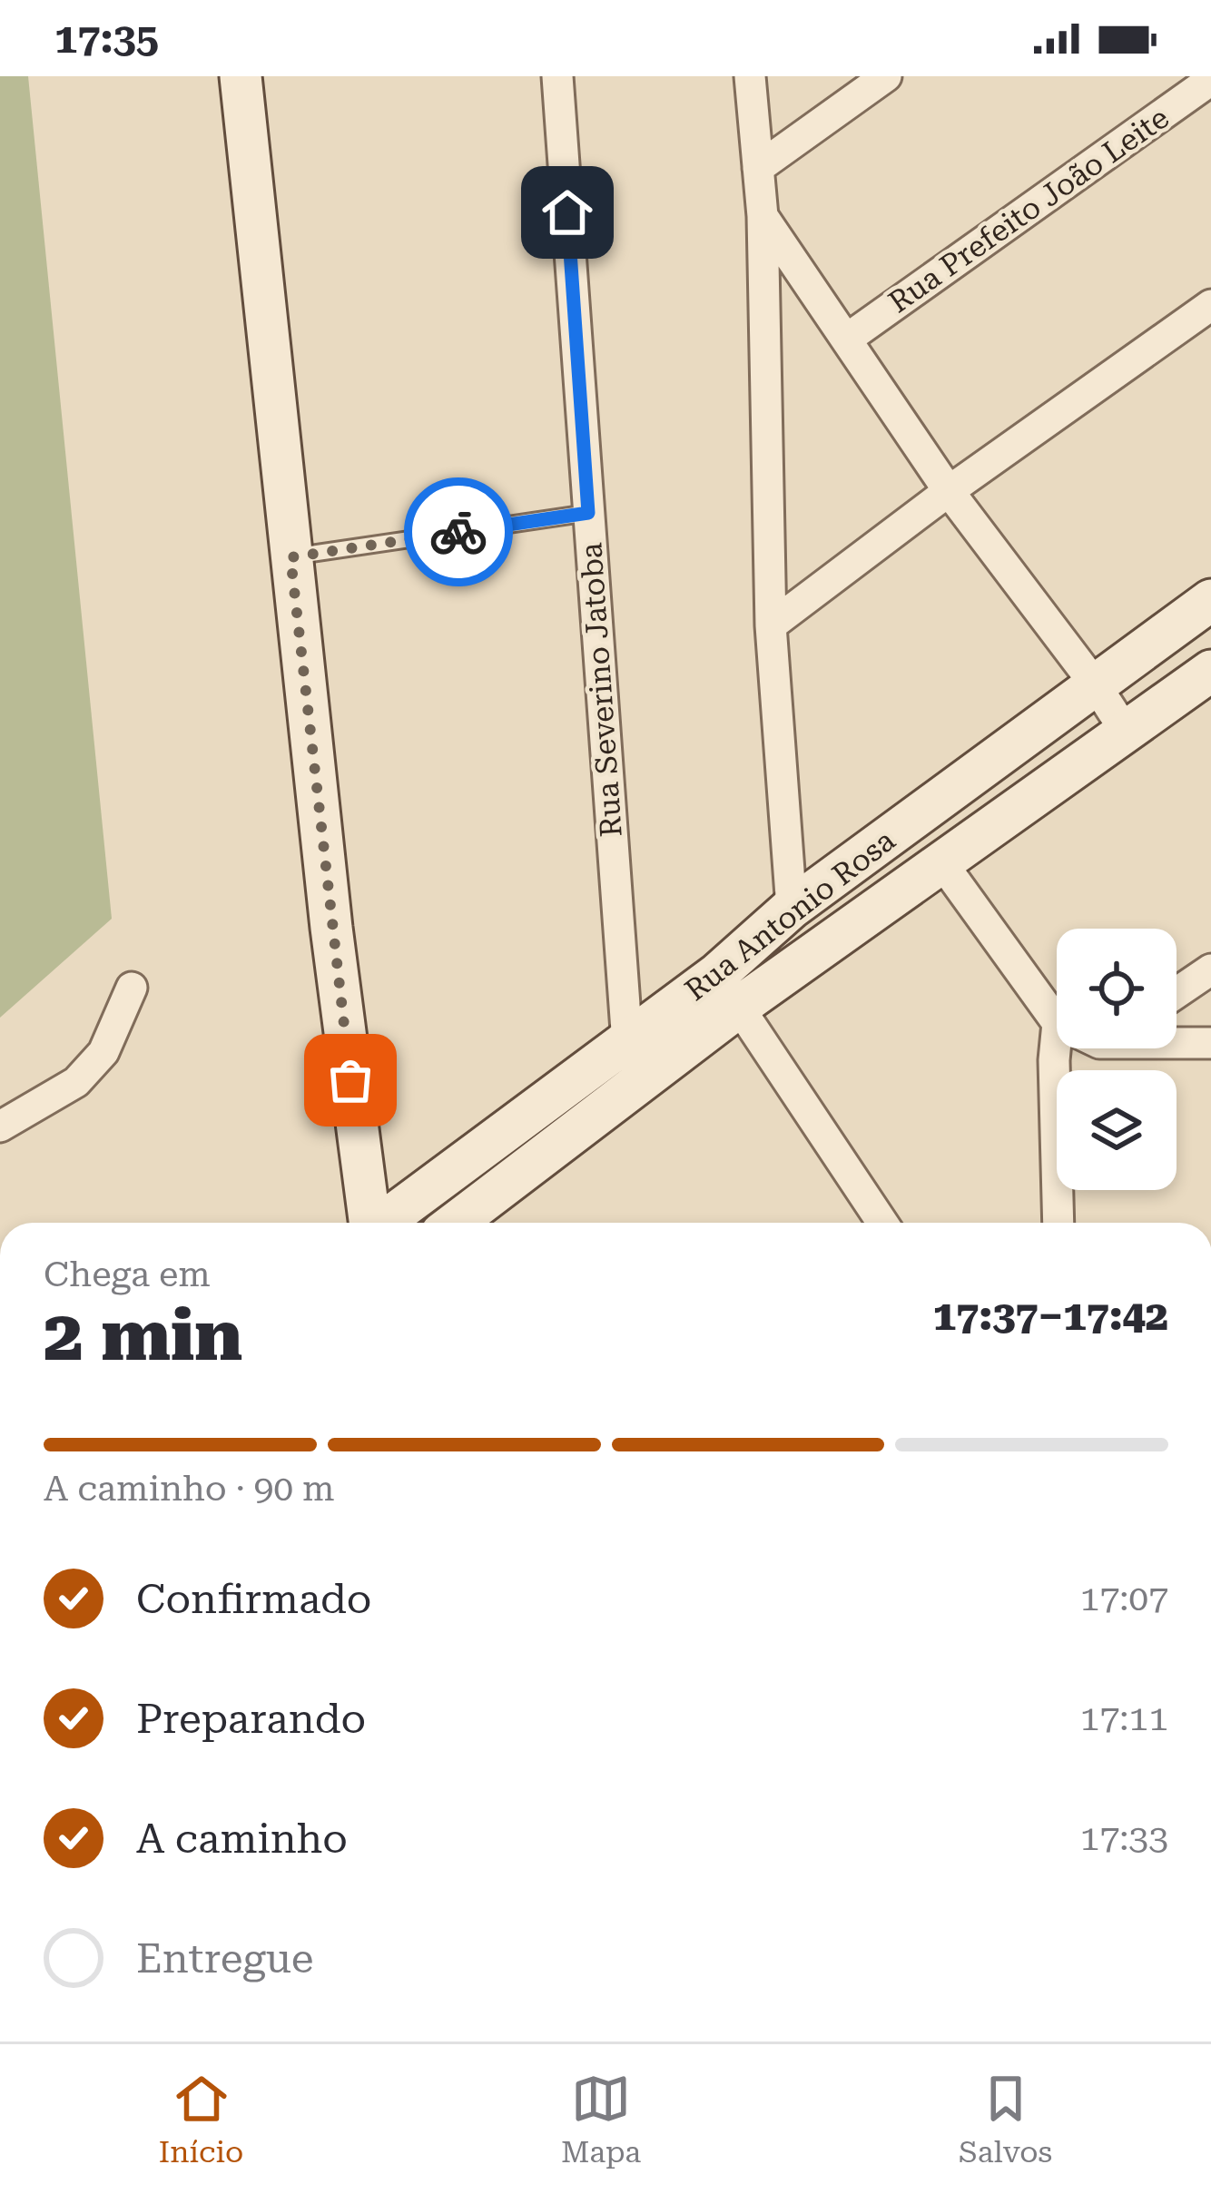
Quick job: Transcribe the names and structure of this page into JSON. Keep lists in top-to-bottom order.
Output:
{
  "streets": {
    "main road": ["Rua Antonio Rosa"],
    "street": ["Rua Prefeito João Leite", "Rua Severino Jatoba"]
  },
  "crossings": [
    ["Rua Severino Jatoba", "Rua Antonio Rosa"]
  ],
  "page": {
    "status": "17:35",
    "heading": ["2 min", "Chega em", "17:37–17:42"],
    "bar": "A caminho · 90 m",
    "list": [
      ["Confirmado", "17:07"],
      ["Preparando", "17:11"],
      ["A caminho", "17:33"],
      "Entregue"
    ],
    "tabs": ["Início", "Mapa", "Salvos"]
  }
}
